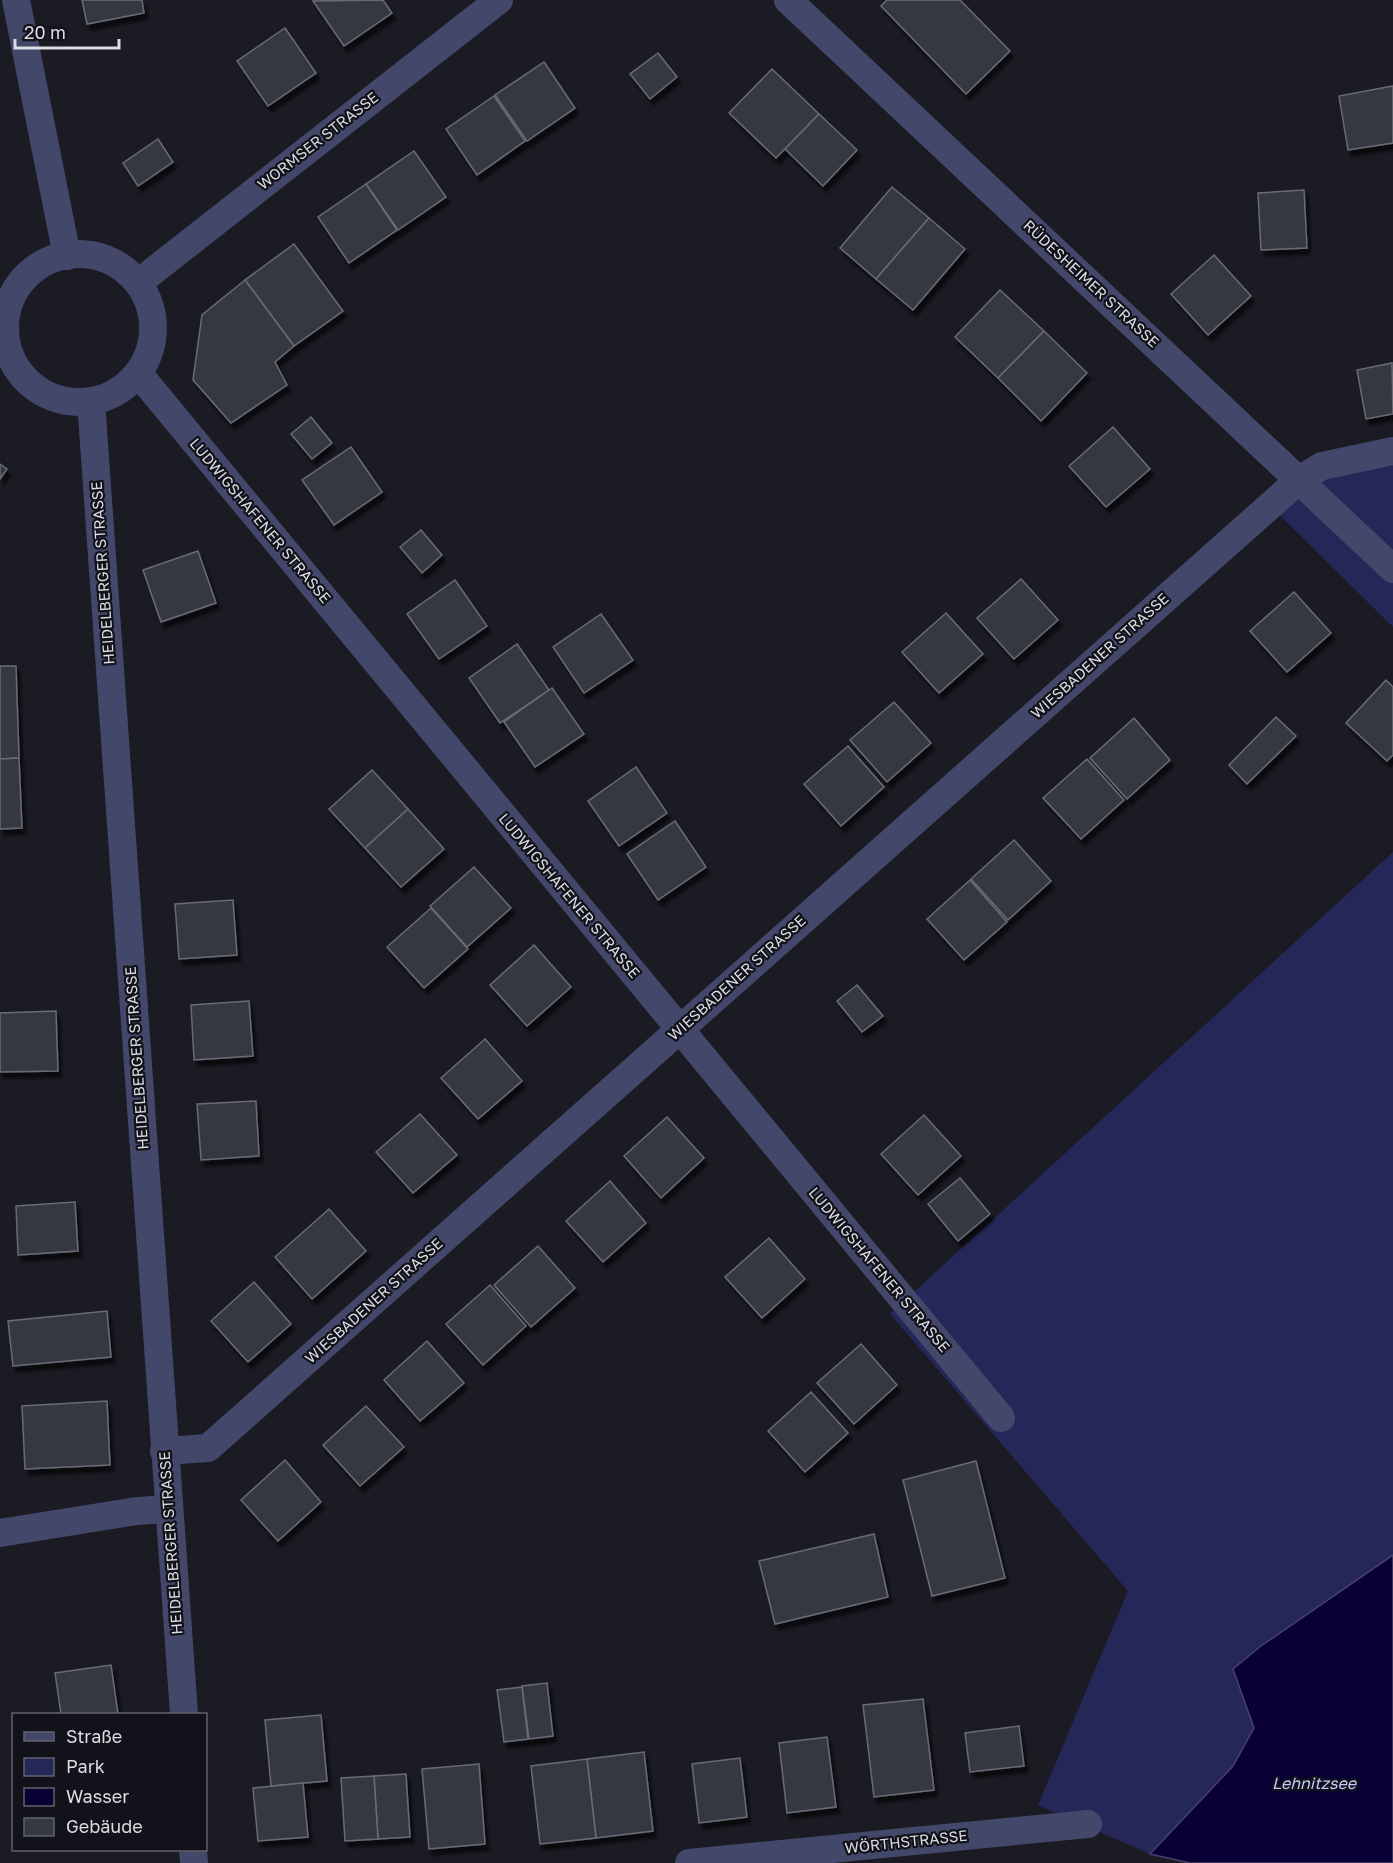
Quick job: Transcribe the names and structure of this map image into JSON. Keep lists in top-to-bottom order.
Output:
{
  "streets": {
    "street": [
      "WORMSER STRASSE",
      "RÜDESHEIMER STRASSE",
      "LUDWIGSHAFENER STRASSE",
      "HEIDELBERGER STRASSE",
      "WIESBADENER STRASSE",
      "WÖRTHSTRASSE"
    ]
  },
  "crossings": [
    ["WORMSER STRASSE", "LUDWIGSHAFENER STRASSE"],
    ["WORMSER STRASSE", "HEIDELBERGER STRASSE"],
    ["RÜDESHEIMER STRASSE", "WIESBADENER STRASSE"],
    ["LUDWIGSHAFENER STRASSE", "HEIDELBERGER STRASSE"],
    ["LUDWIGSHAFENER STRASSE", "WIESBADENER STRASSE"],
    ["HEIDELBERGER STRASSE", "WIESBADENER STRASSE"]
  ],
  "water": ["Lehnitzsee"],
  "legend": [
    "Straße",
    "Park",
    "Wasser",
    "Gebäude"
  ],
  "scale_bar": "20 m"
}
